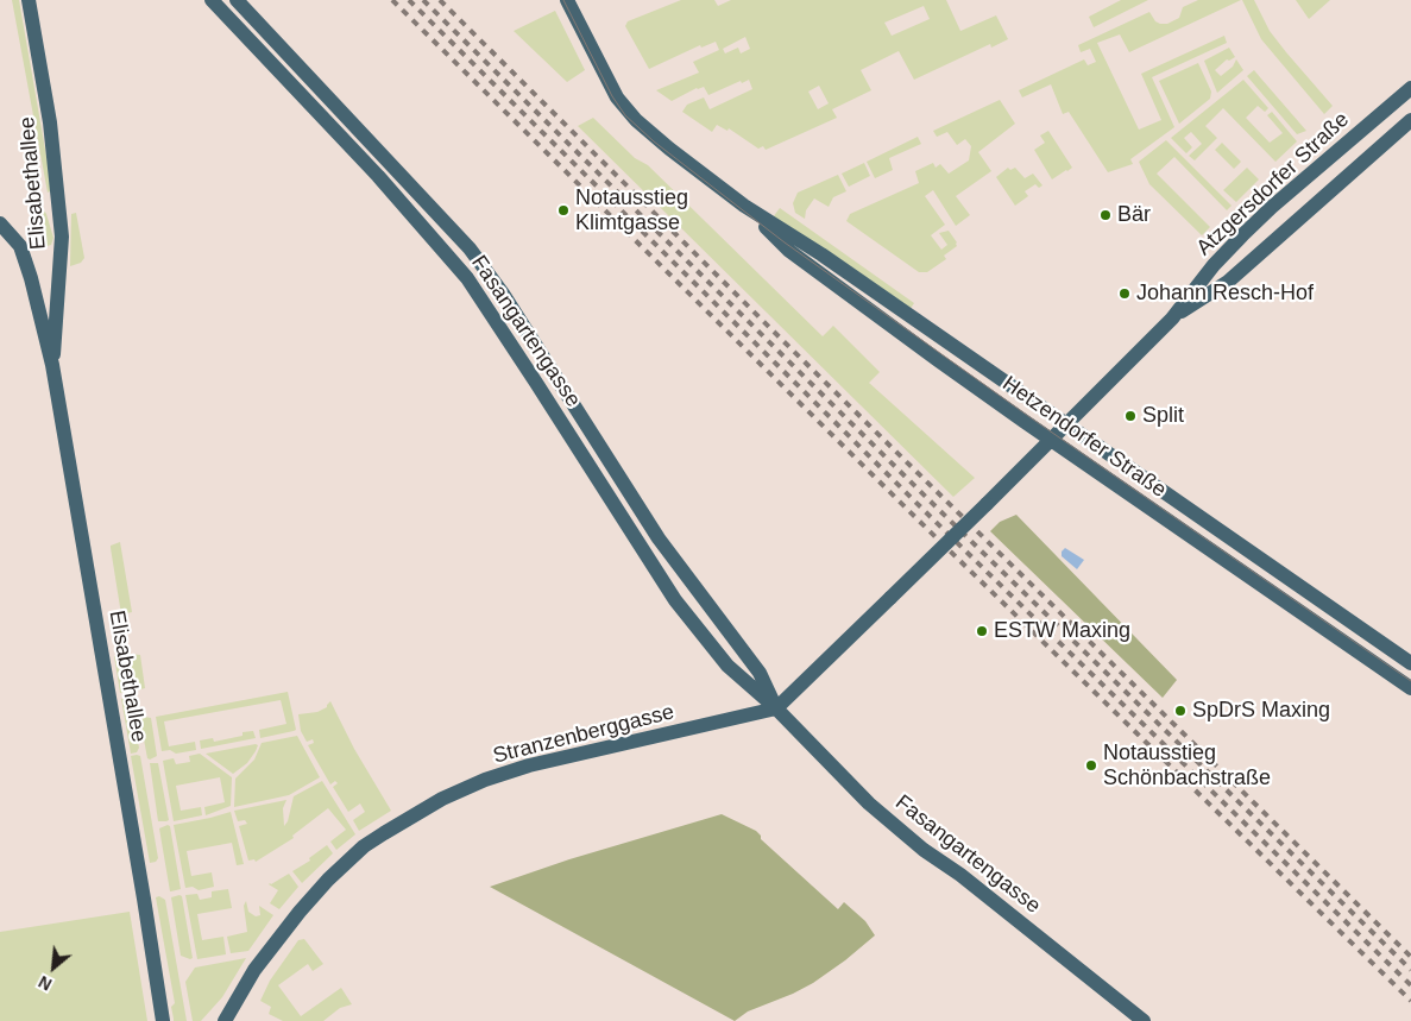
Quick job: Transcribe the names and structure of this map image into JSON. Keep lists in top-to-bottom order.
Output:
{
  "streets": {
    "main road": [
      "Elisabethallee",
      "Atzgersdorfer Straße",
      "Fasangartengasse",
      "Hetzendorfer Straße",
      "Stranzenberggasse"
    ]
  },
  "crossings": [
    ["Atzgersdorfer Straße", "Hetzendorfer Straße"],
    ["Fasangartengasse", "Stranzenberggasse"]
  ],
  "places": [
    "Notausstieg Klimtgasse",
    "Bär",
    "Johann Resch-Hof",
    "Split",
    "ESTW Maxing",
    "SpDrS Maxing",
    "Notausstieg Schönbachstraße"
  ],
  "north": "bottom left"
}
